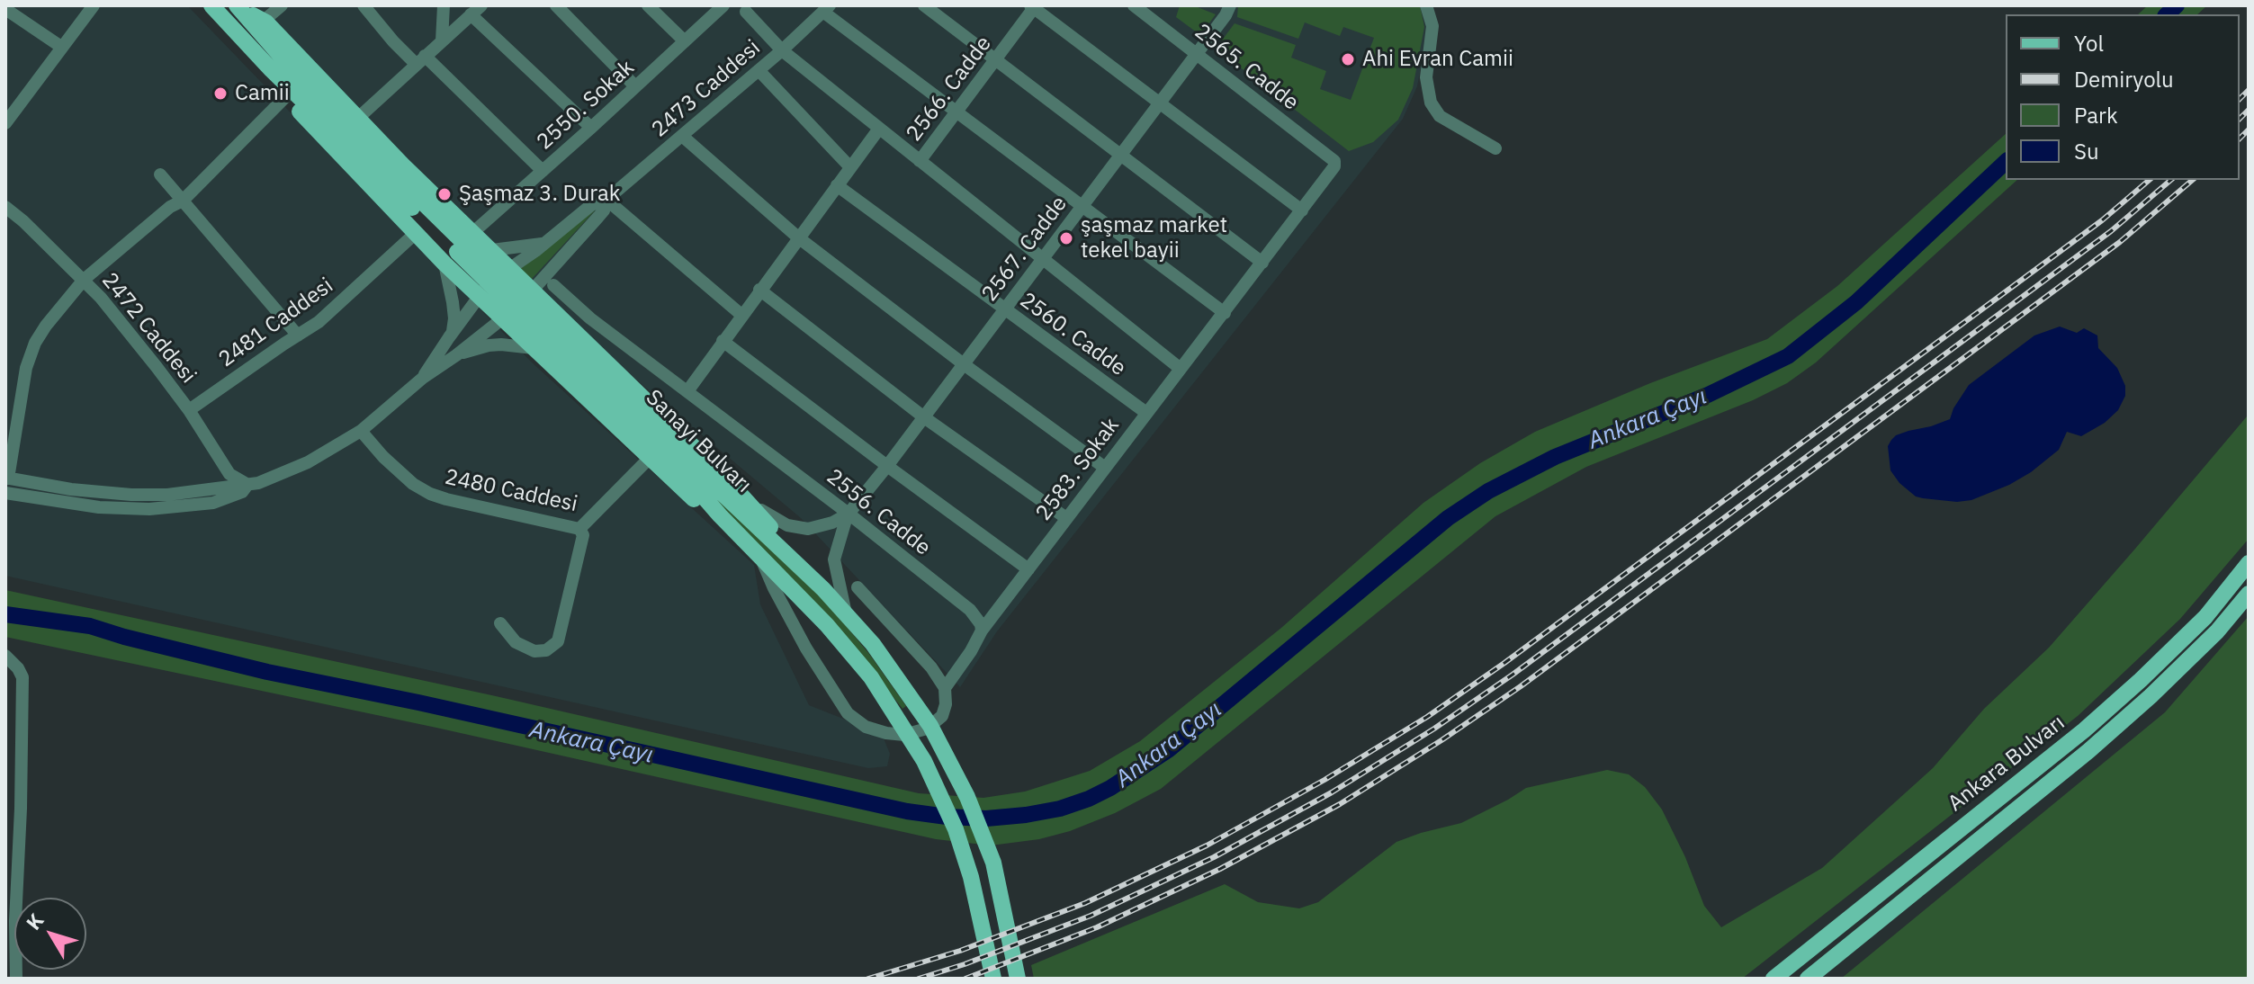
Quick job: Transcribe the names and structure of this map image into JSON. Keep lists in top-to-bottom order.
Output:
{
  "streets": {
    "main road": ["Sanayi Bulvarı", "Ankara Bulvarı"],
    "street": [
      "2565. Cadde",
      "2473 Caddesi",
      "2566. Cadde",
      "2550. Sokak",
      "2567. Cadde",
      "2481 Caddesi",
      "2472 Caddesi",
      "2560. Cadde",
      "2583. Sokak",
      "2480 Caddesi",
      "2556. Cadde"
    ]
  },
  "crossings": [
    ["2565. Cadde", "2567. Cadde"],
    ["2565. Cadde", "2583. Sokak"],
    ["2473 Caddesi", "2472 Caddesi"],
    ["2473 Caddesi", "2480 Caddesi"],
    ["2567. Cadde", "2560. Cadde"],
    ["2567. Cadde", "2556. Cadde"],
    ["2481 Caddesi", "2472 Caddesi"],
    ["2560. Cadde", "2583. Sokak"],
    ["2583. Sokak", "2556. Cadde"]
  ],
  "water": ["Ankara Çayı"],
  "places": [
    "Ahi Evran Camii",
    "Camii",
    "Şaşmaz 3. Durak",
    "şaşmaz market tekel bayii"
  ],
  "legend": [
    "Yol",
    "Demiryolu",
    "Park",
    "Su"
  ],
  "north": "top left"
}
